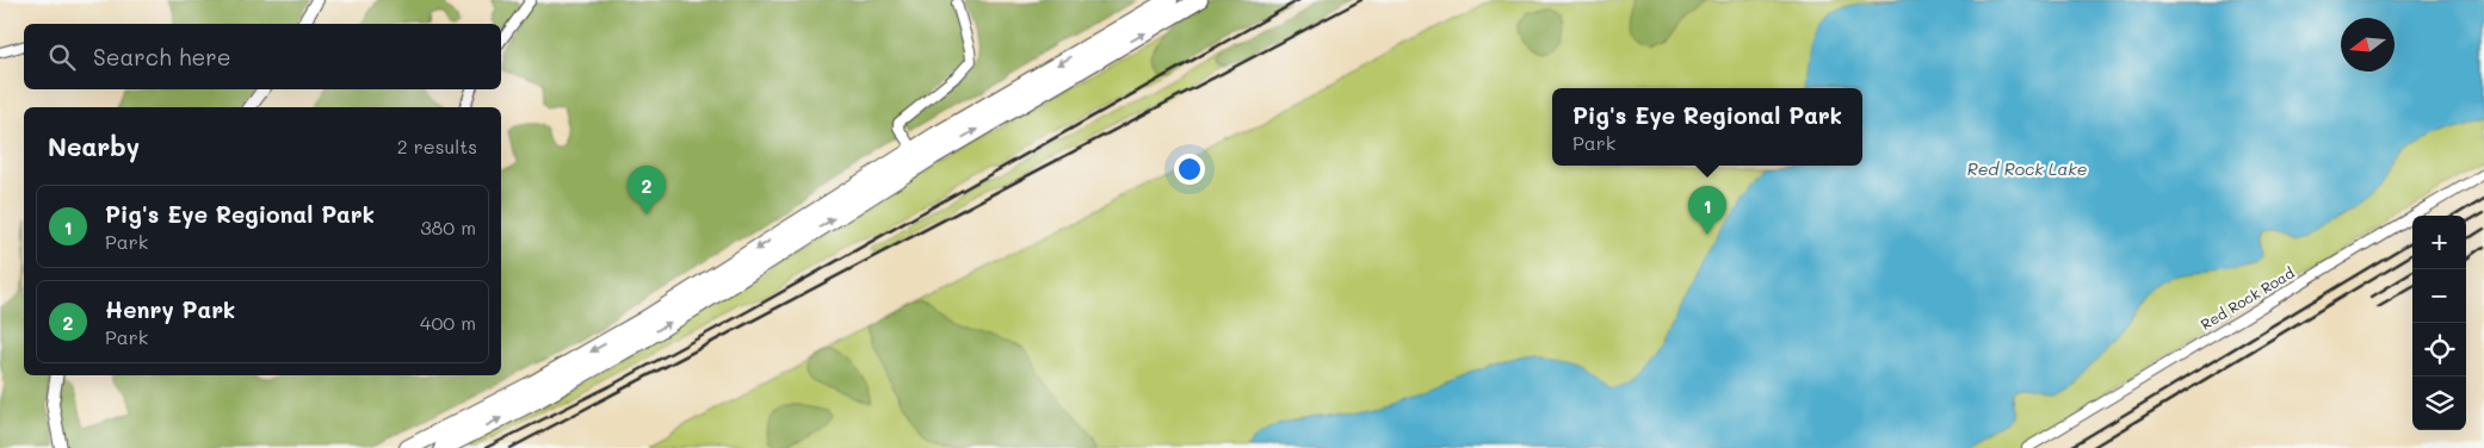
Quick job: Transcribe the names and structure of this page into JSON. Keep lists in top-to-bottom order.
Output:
{
  "streets": {
    "street": ["Red Rock Road"]
  },
  "water": ["Red Rock Lake"],
  "north": "left",
  "page": {
    "search": "Search here",
    "popup": ["Pig's Eye Regional Park", "Park"],
    "heading": ["Nearby", "2 results"],
    "pins": ["2", "1"],
    "list": [
      {
        "mark": "1",
        "name": "Pig's Eye Regional Park",
        "note": "Park",
        "value": "380 m"
      },
      {
        "mark": "2",
        "name": "Henry Park",
        "note": "Park",
        "value": "400 m"
      }
    ],
    "map_buttons": ["+", "−"]
  }
}
